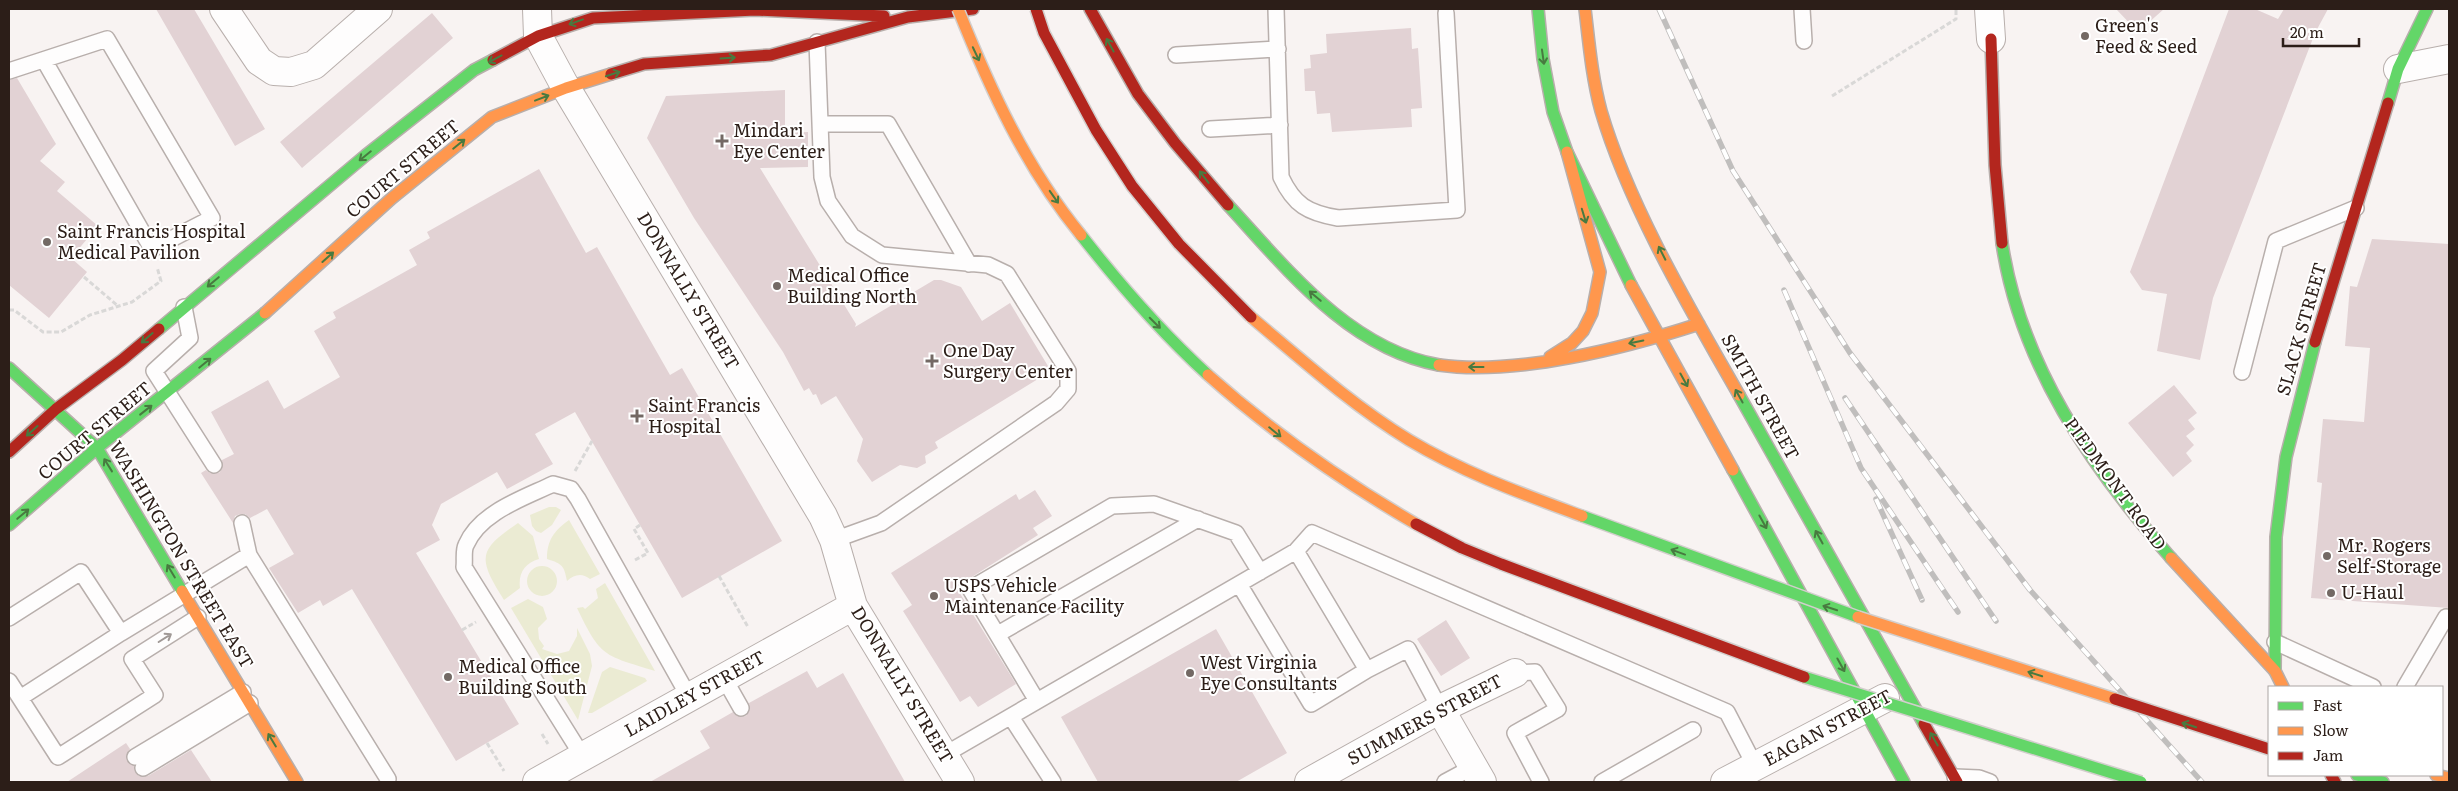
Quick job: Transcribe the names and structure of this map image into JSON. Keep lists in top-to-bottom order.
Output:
{
  "streets": {
    "main road": [
      "COURT STREET",
      "SLACK STREET",
      "SMITH STREET",
      "PIEDMONT ROAD",
      "WASHINGTON STREET EAST"
    ],
    "street": [
      "DONNALLY STREET",
      "LAIDLEY STREET",
      "SUMMERS STREET",
      "EAGAN STREET"
    ]
  },
  "crossings": [
    ["COURT STREET", "DONNALLY STREET"],
    ["COURT STREET", "WASHINGTON STREET EAST"],
    ["DONNALLY STREET", "LAIDLEY STREET"],
    ["SLACK STREET", "PIEDMONT ROAD"],
    ["SMITH STREET", "EAGAN STREET"]
  ],
  "one_way": ["WASHINGTON STREET EAST"],
  "places": {
    "other": [
      "Green's Feed & Seed",
      "Saint Francis Hospital Medical Pavilion",
      "Medical Office Building North",
      "Mr. Rogers Self-Storage",
      "U-Haul",
      "USPS Vehicle Maintenance Facility",
      "West Virginia Eye Consultants",
      "Medical Office Building South"
    ],
    "health": ["Mindari Eye Center", "One Day Surgery Center", "Saint Francis Hospital"]
  },
  "legend": ["Fast", "Slow", "Jam"],
  "scale_bar": "20 m"
}
